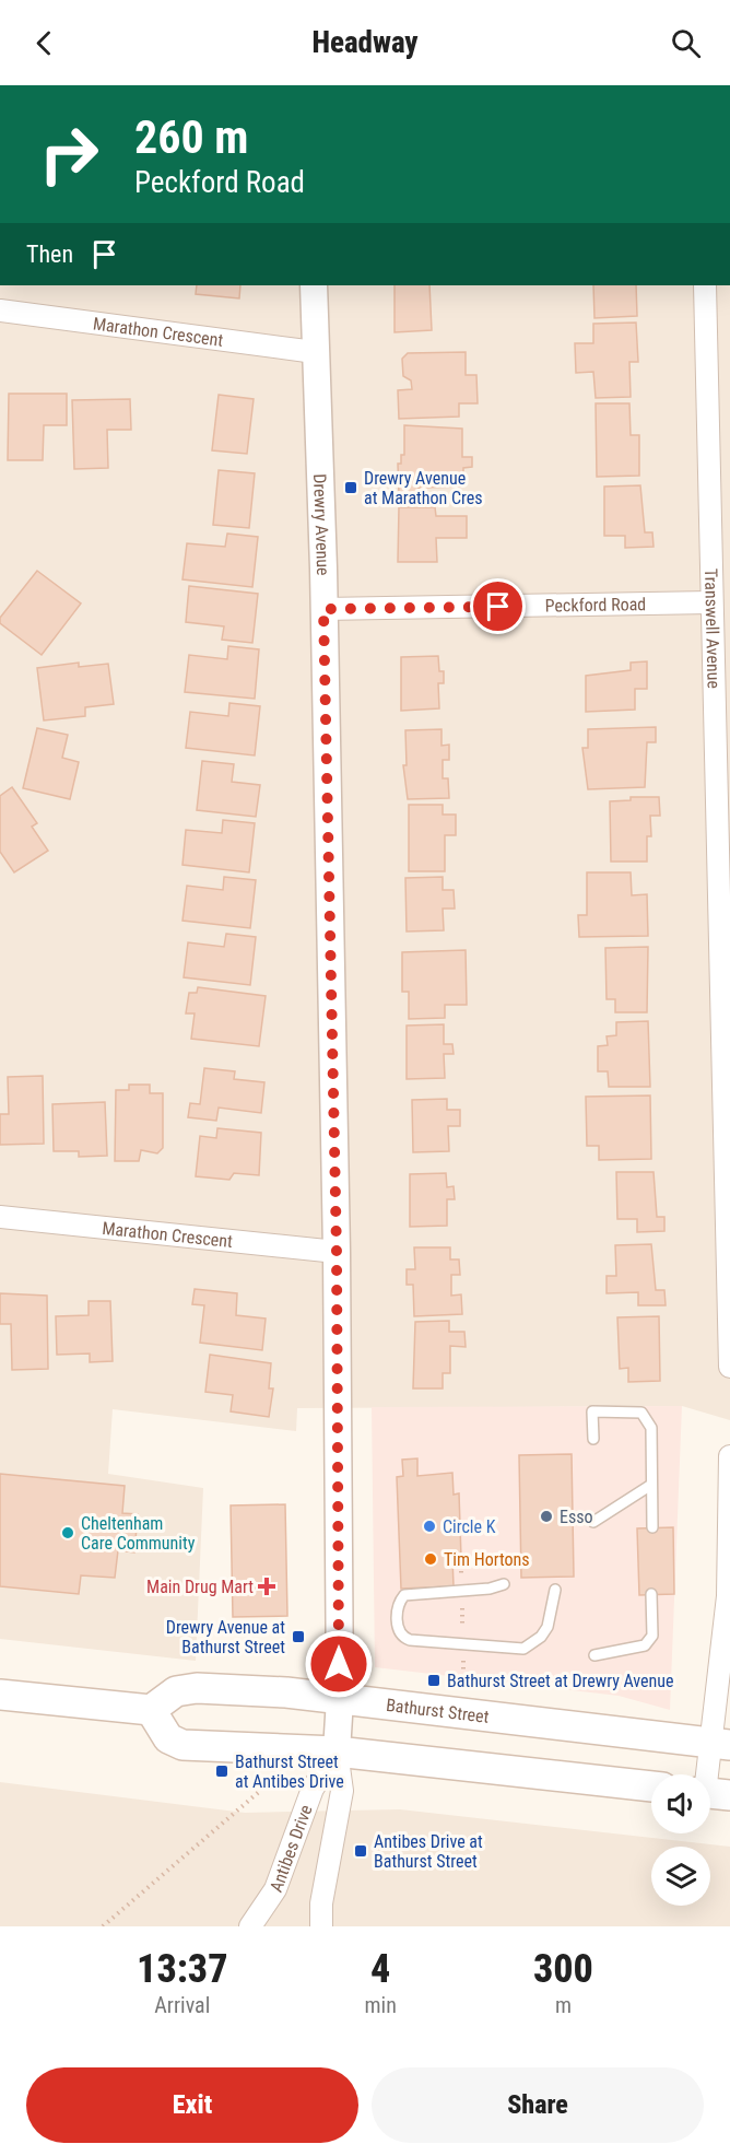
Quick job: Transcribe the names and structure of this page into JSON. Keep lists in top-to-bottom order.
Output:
{
  "streets": {
    "main road": ["Bathurst Street"],
    "street": [
      "Marathon Crescent",
      "Drewry Avenue",
      "Peckford Road",
      "Transwell Avenue",
      "Antibes Drive"
    ]
  },
  "crossings": [
    ["Marathon Crescent", "Drewry Avenue"],
    ["Drewry Avenue", "Peckford Road"],
    ["Drewry Avenue", "Bathurst Street"],
    ["Drewry Avenue", "Antibes Drive"],
    ["Peckford Road", "Transwell Avenue"]
  ],
  "places": {
    "transit": [
      "Drewry Avenue at Marathon Cres",
      "Drewry Avenue at Bathurst Street",
      "Bathurst Street at Drewry Avenue",
      "Bathurst Street at Antibes Drive",
      "Antibes Drive at Bathurst Street"
    ],
    "other": [
      "Esso",
      "Circle K",
      "Cheltenham Care Community",
      "Tim Hortons"
    ],
    "health": ["Main Drug Mart"]
  },
  "page": {
    "header": "Headway",
    "turn": ["260 m", "Peckford Road"],
    "then": "Then",
    "eta": [
      "13:37",
      "Arrival",
      "4",
      "min",
      "300",
      "m"
    ],
    "buttons": ["Exit", "Share"]
  }
}
